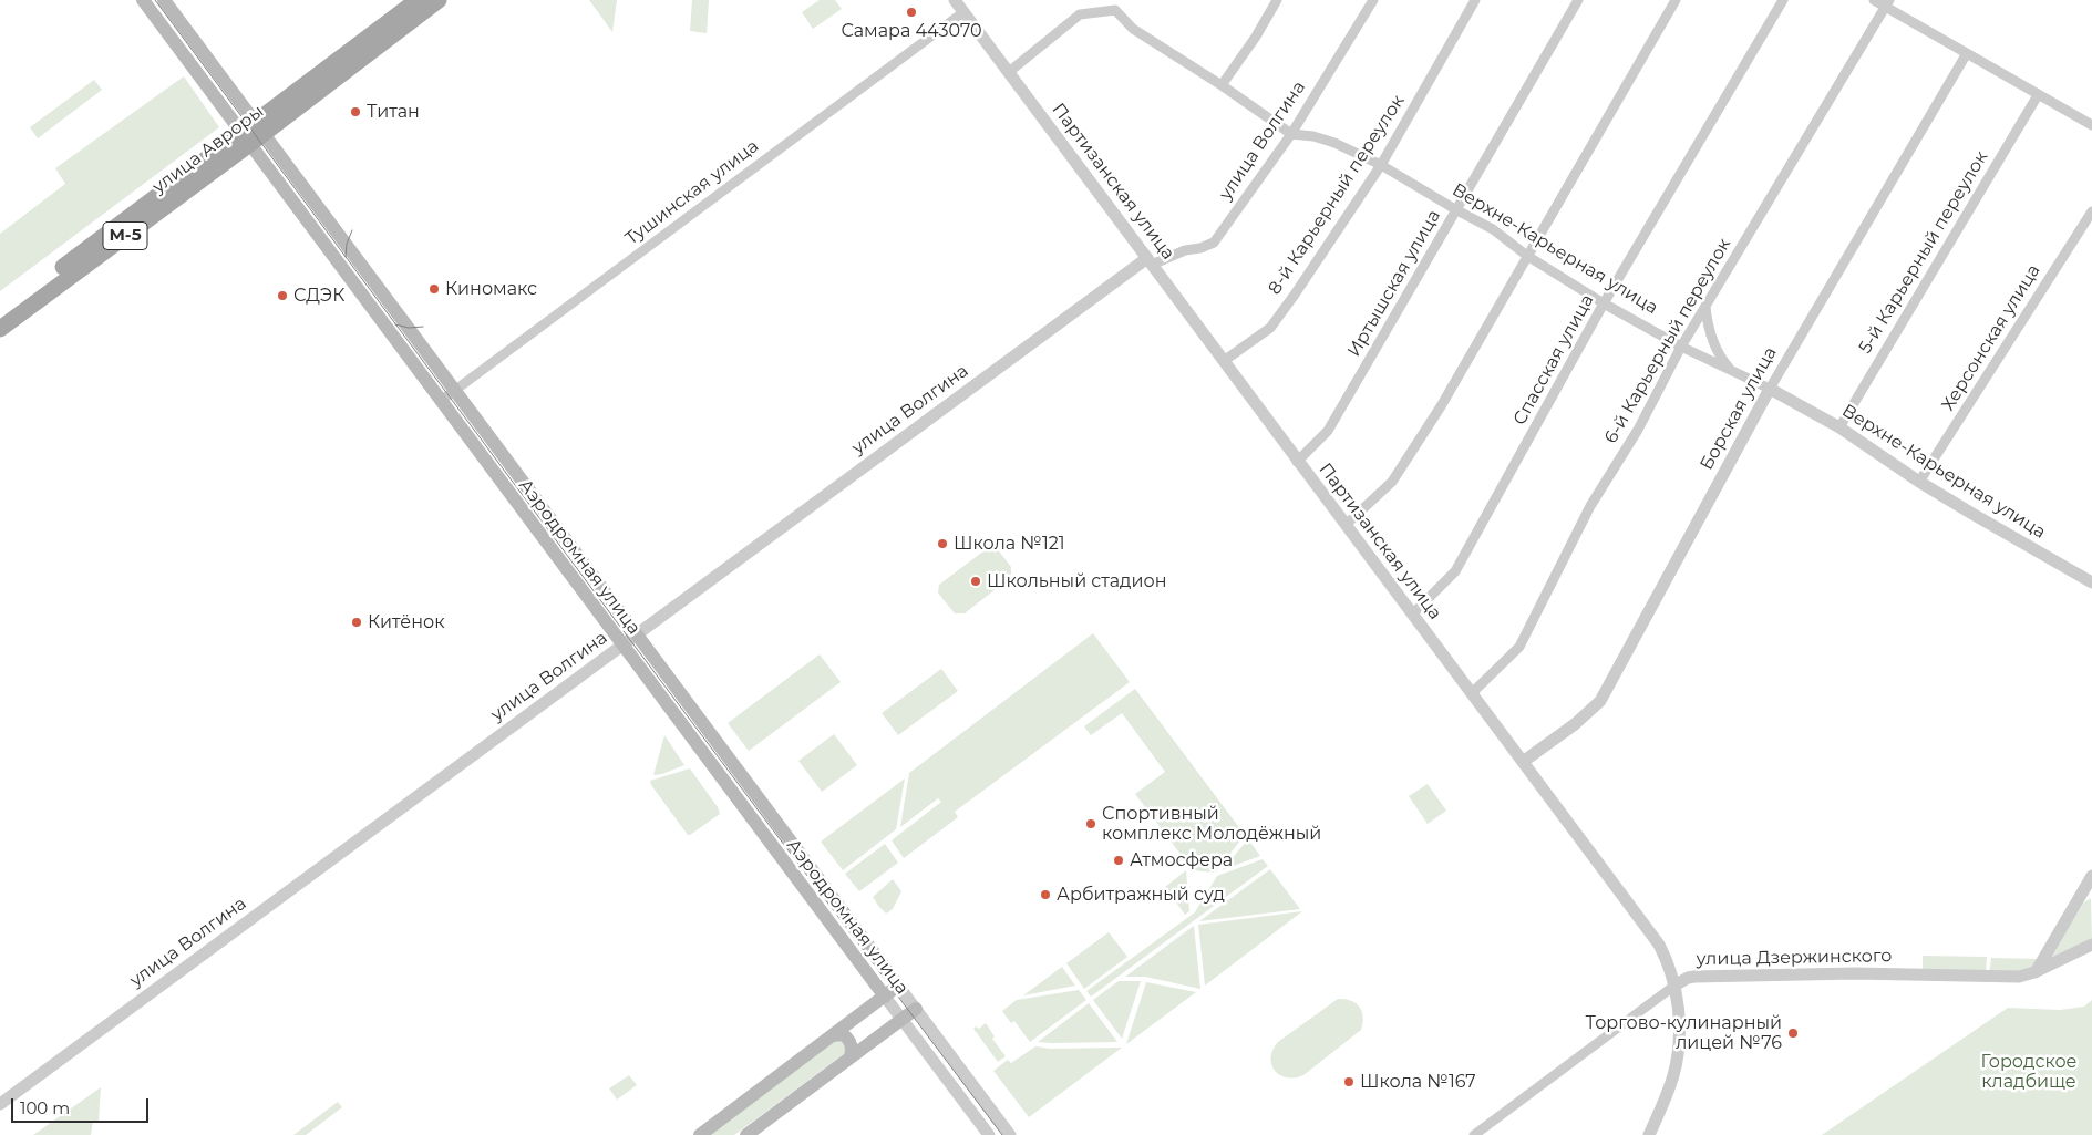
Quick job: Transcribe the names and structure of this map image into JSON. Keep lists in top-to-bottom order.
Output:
{
  "streets": {
    "main road": ["улица Авроры", "М-5", "Аэродромная улица"],
    "street": [
      "улица Волгина",
      "Партизанская улица",
      "Тушинская улица",
      "8-й Карьерный переулок",
      "Верхне-Карьерная улица",
      "5-й Карьерный переулок",
      "Иртышская улица",
      "Херсонская улица",
      "6-й Карьерный переулок",
      "Спасская улица",
      "Борская улица",
      "улица Дзержинского"
    ]
  },
  "crossings": [
    ["улица Волгина", "Партизанская улица"],
    ["улица Волгина", "Верхне-Карьерная улица"],
    ["улица Волгина", "Аэродромная улица"],
    ["улица Авроры", "Аэродромная улица"],
    ["Партизанская улица", "Тушинская улица"],
    ["Партизанская улица", "8-й Карьерный переулок"],
    ["Партизанская улица", "Верхне-Карьерная улица"],
    ["Партизанская улица", "Иртышская улица"],
    ["Партизанская улица", "6-й Карьерный переулок"],
    ["Партизанская улица", "Спасская улица"],
    ["Партизанская улица", "Борская улица"],
    ["Партизанская улица", "улица Дзержинского"],
    ["Тушинская улица", "Аэродромная улица"],
    ["8-й Карьерный переулок", "Верхне-Карьерная улица"],
    ["Верхне-Карьерная улица", "5-й Карьерный переулок"],
    ["Верхне-Карьерная улица", "Иртышская улица"],
    ["Верхне-Карьерная улица", "Херсонская улица"],
    ["Верхне-Карьерная улица", "6-й Карьерный переулок"],
    ["Верхне-Карьерная улица", "Спасская улица"],
    ["Верхне-Карьерная улица", "Борская улица"]
  ],
  "parks": ["Городское кладбище"],
  "places": [
    "Самара 443070",
    "Титан",
    "Киномакс",
    "СДЭК",
    "Школа №121",
    "Школьный стадион",
    "Китёнок",
    "Спортивный комплекс Молодёжный",
    "Атмосфера",
    "Арбитражный суд",
    "Торгово-кулинарный лицей №76",
    "Школа №167"
  ],
  "scale_bar": "100 m"
}
